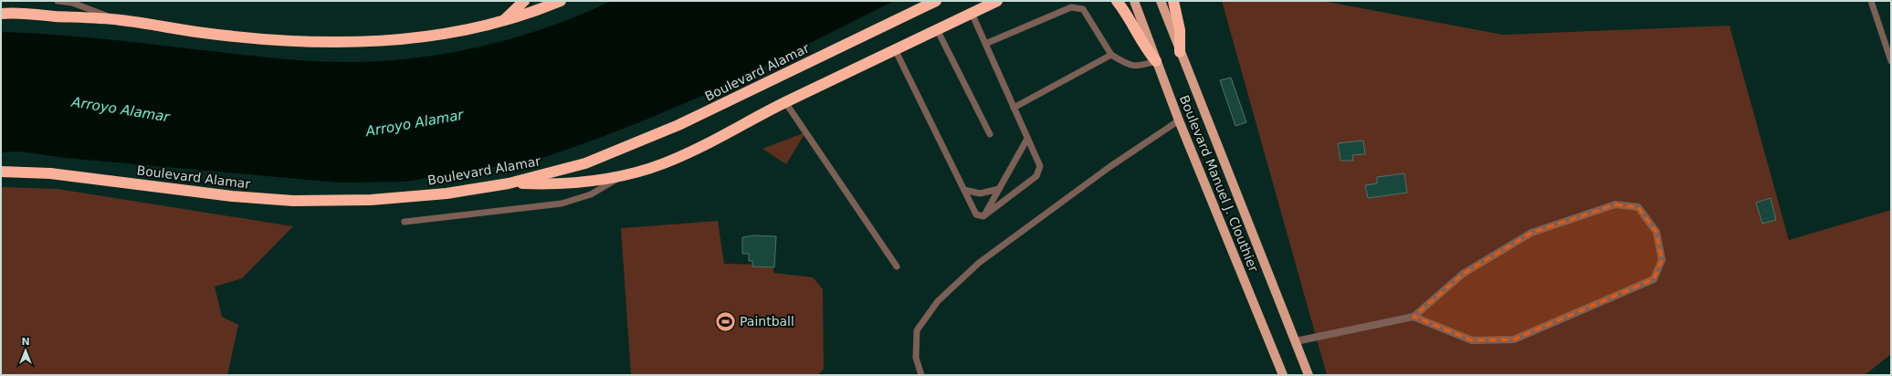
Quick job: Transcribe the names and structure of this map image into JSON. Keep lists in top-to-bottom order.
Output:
{
  "streets": {
    "highway": ["Boulevard Alamar"],
    "main road": ["Boulevard Manuel J. Clouthier"]
  },
  "water": ["Arroyo Alamar"],
  "places": {
    "sports": ["Paintball"]
  },
  "north": "top"
}
